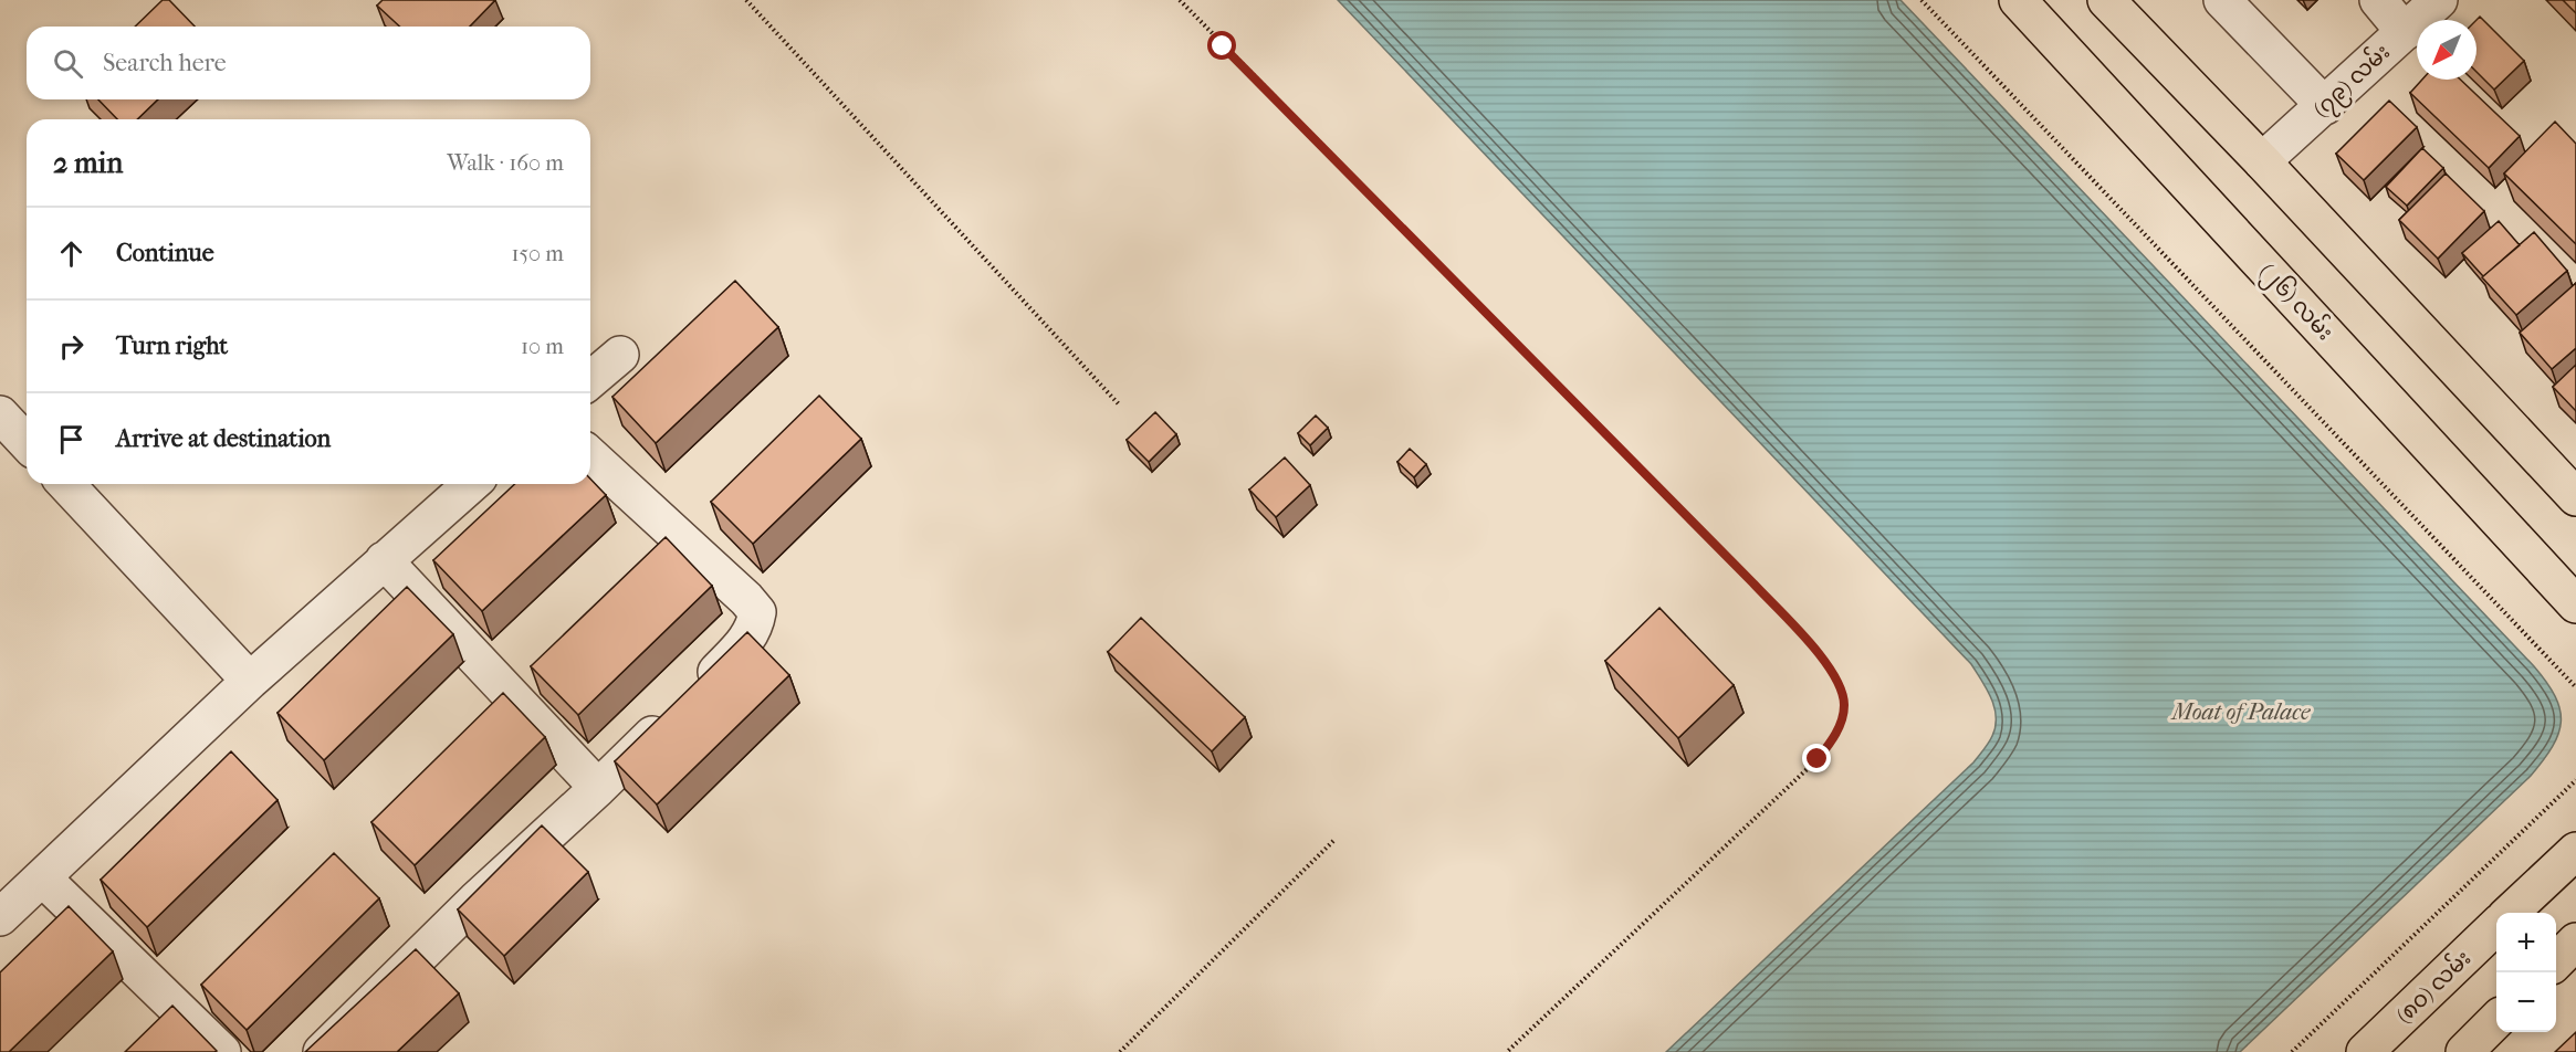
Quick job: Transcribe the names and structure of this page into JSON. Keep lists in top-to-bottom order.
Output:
{
  "streets": {
    "main road": ["(၂၆) လမ်း", "(၈၀) လမ်း"],
    "street": ["(၇၉) လမ်း"]
  },
  "water": ["Moat of Palace"],
  "north": "bottom left",
  "page": {
    "search": "Search here",
    "heading": ["2 min", "Walk · 160 m"],
    "list": [
      ["Continue", "150 m"],
      ["Turn right", "10 m"],
      "Arrive at destination"
    ],
    "map_buttons": ["+", "−"]
  }
}
